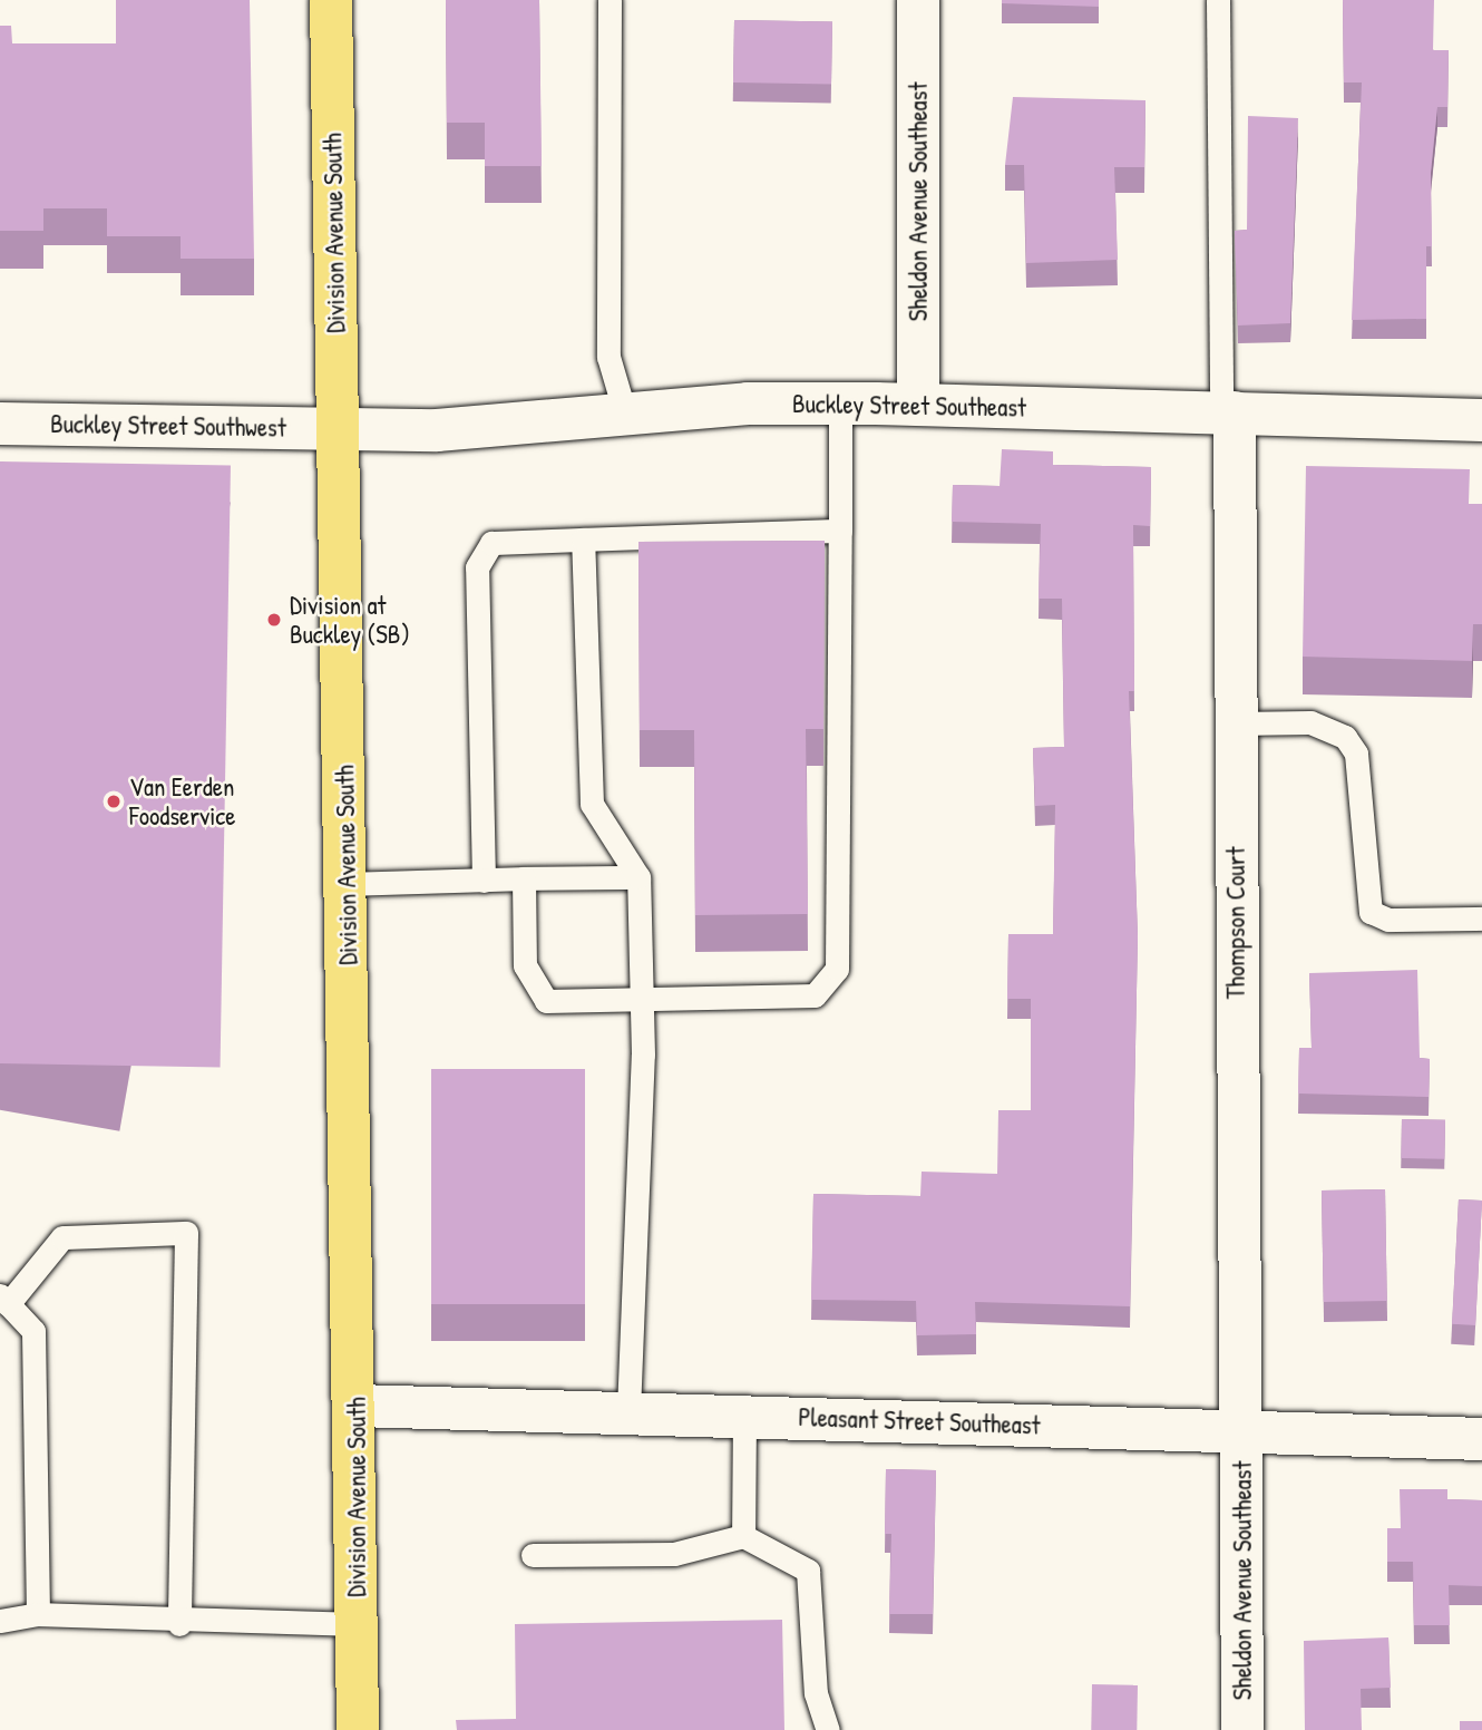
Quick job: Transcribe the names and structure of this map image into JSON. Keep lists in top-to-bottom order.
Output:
{
  "streets": {
    "main road": ["Division Avenue South"],
    "street": [
      "Sheldon Avenue Southeast",
      "Buckley Street Southeast",
      "Buckley Street Southwest",
      "Thompson Court",
      "Pleasant Street Southeast"
    ]
  },
  "crossings": [
    ["Sheldon Avenue Southeast", "Buckley Street Southeast"],
    ["Sheldon Avenue Southeast", "Thompson Court"],
    ["Sheldon Avenue Southeast", "Pleasant Street Southeast"],
    ["Division Avenue South", "Buckley Street Southeast"],
    ["Division Avenue South", "Buckley Street Southwest"],
    ["Division Avenue South", "Pleasant Street Southeast"],
    ["Buckley Street Southeast", "Buckley Street Southwest"],
    ["Buckley Street Southeast", "Thompson Court"],
    ["Thompson Court", "Pleasant Street Southeast"]
  ],
  "places": ["Division at Buckley (SB)", "Van Eerden Foodservice"]
}
